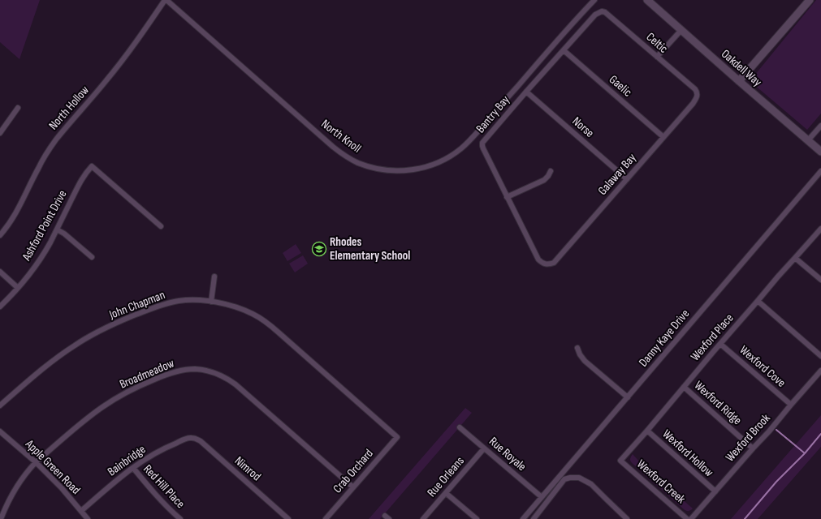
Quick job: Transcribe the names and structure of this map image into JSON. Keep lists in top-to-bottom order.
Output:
{
  "streets": {
    "street": [
      "Celtic",
      "Oakdell Way",
      "Gaelic",
      "North Hollow",
      "Bantry Bay",
      "Norse",
      "North Knoll",
      "Galaway Bay",
      "Ashford Point Drive",
      "John Chapman",
      "Wexford Place",
      "Danny Kaye Drive",
      "Wexford Cove",
      "Broadmeadow",
      "Wexford Ridge",
      "Wexford Brook",
      "Wexford Hollow",
      "Rue Royale",
      "Bainbridge",
      "Apple Green Road",
      "Nimrod",
      "Crab Orchard",
      "Rue Orleans",
      "Wexford Creek",
      "Red Hill Place"
    ]
  },
  "crossings": [
    ["Celtic", "Bantry Bay"],
    ["Celtic", "Galaway Bay"],
    ["Gaelic", "Bantry Bay"],
    ["Gaelic", "Galaway Bay"],
    ["North Hollow", "North Knoll"],
    ["Bantry Bay", "Norse"],
    ["Bantry Bay", "Galaway Bay"],
    ["Norse", "Galaway Bay"],
    ["John Chapman", "Crab Orchard"],
    ["Wexford Place", "Wexford Cove"],
    ["Wexford Place", "Wexford Ridge"],
    ["Wexford Place", "Wexford Hollow"],
    ["Wexford Place", "Wexford Creek"],
    ["Danny Kaye Drive", "Rue Royale"],
    ["Wexford Cove", "Wexford Brook"],
    ["Broadmeadow", "Apple Green Road"],
    ["Broadmeadow", "Crab Orchard"],
    ["Wexford Ridge", "Wexford Brook"],
    ["Wexford Brook", "Wexford Hollow"],
    ["Rue Royale", "Rue Orleans"],
    ["Bainbridge", "Apple Green Road"],
    ["Bainbridge", "Nimrod"],
    ["Bainbridge", "Red Hill Place"]
  ],
  "places": {
    "school or university": ["Rhodes Elementary School"]
  }
}
